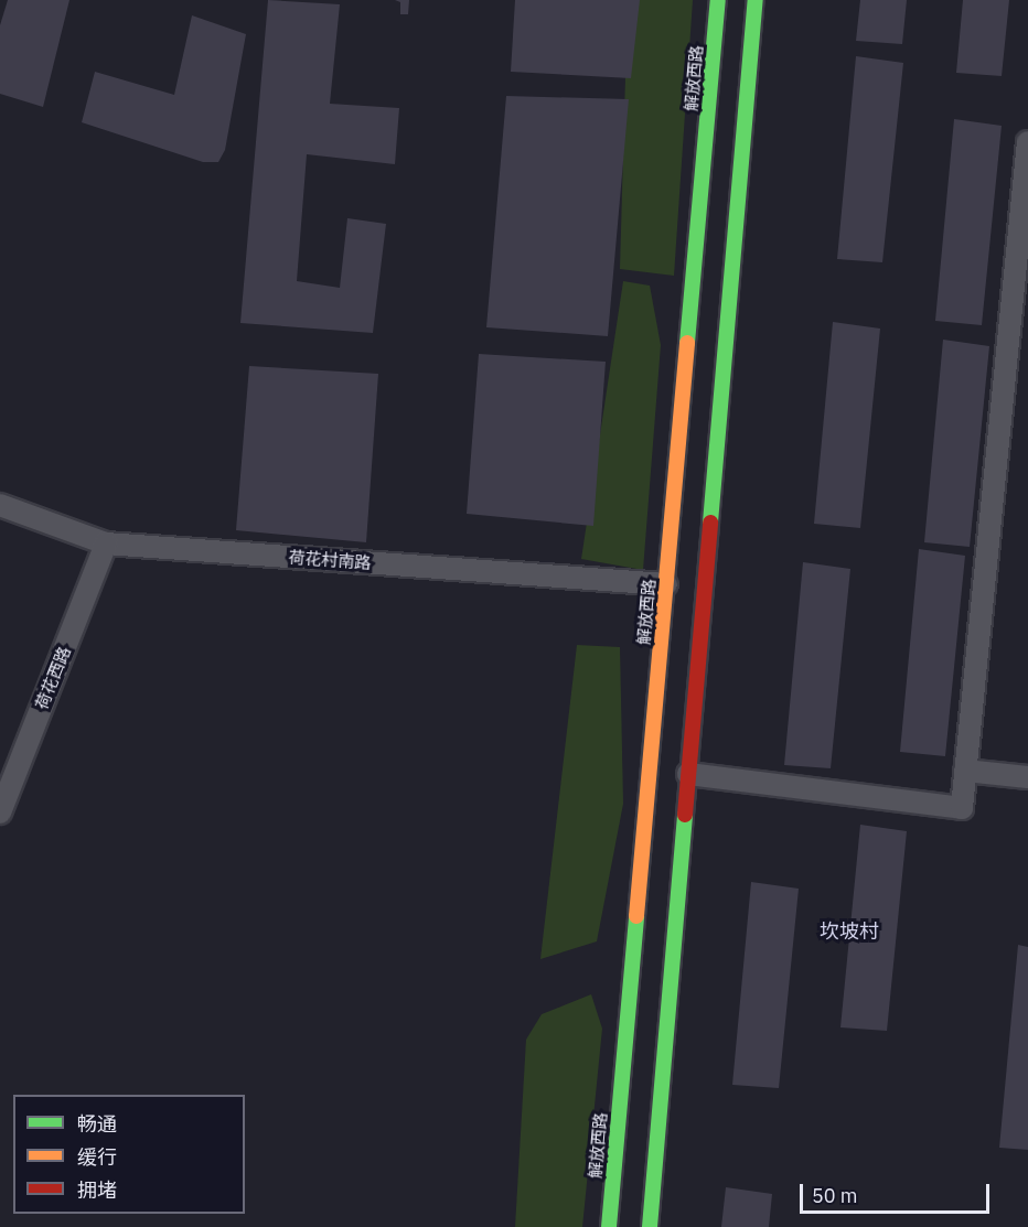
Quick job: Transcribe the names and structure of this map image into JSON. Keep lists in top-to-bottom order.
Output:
{
  "streets": {
    "main road": ["解放西路"],
    "street": ["荷花村南路", "荷花西路"]
  },
  "crossings": [
    ["解放西路", "荷花村南路"],
    ["荷花村南路", "荷花西路"]
  ],
  "districts": ["坎坡村"],
  "legend": ["畅通", "缓行", "拥堵"],
  "scale_bar": "50 m"
}
